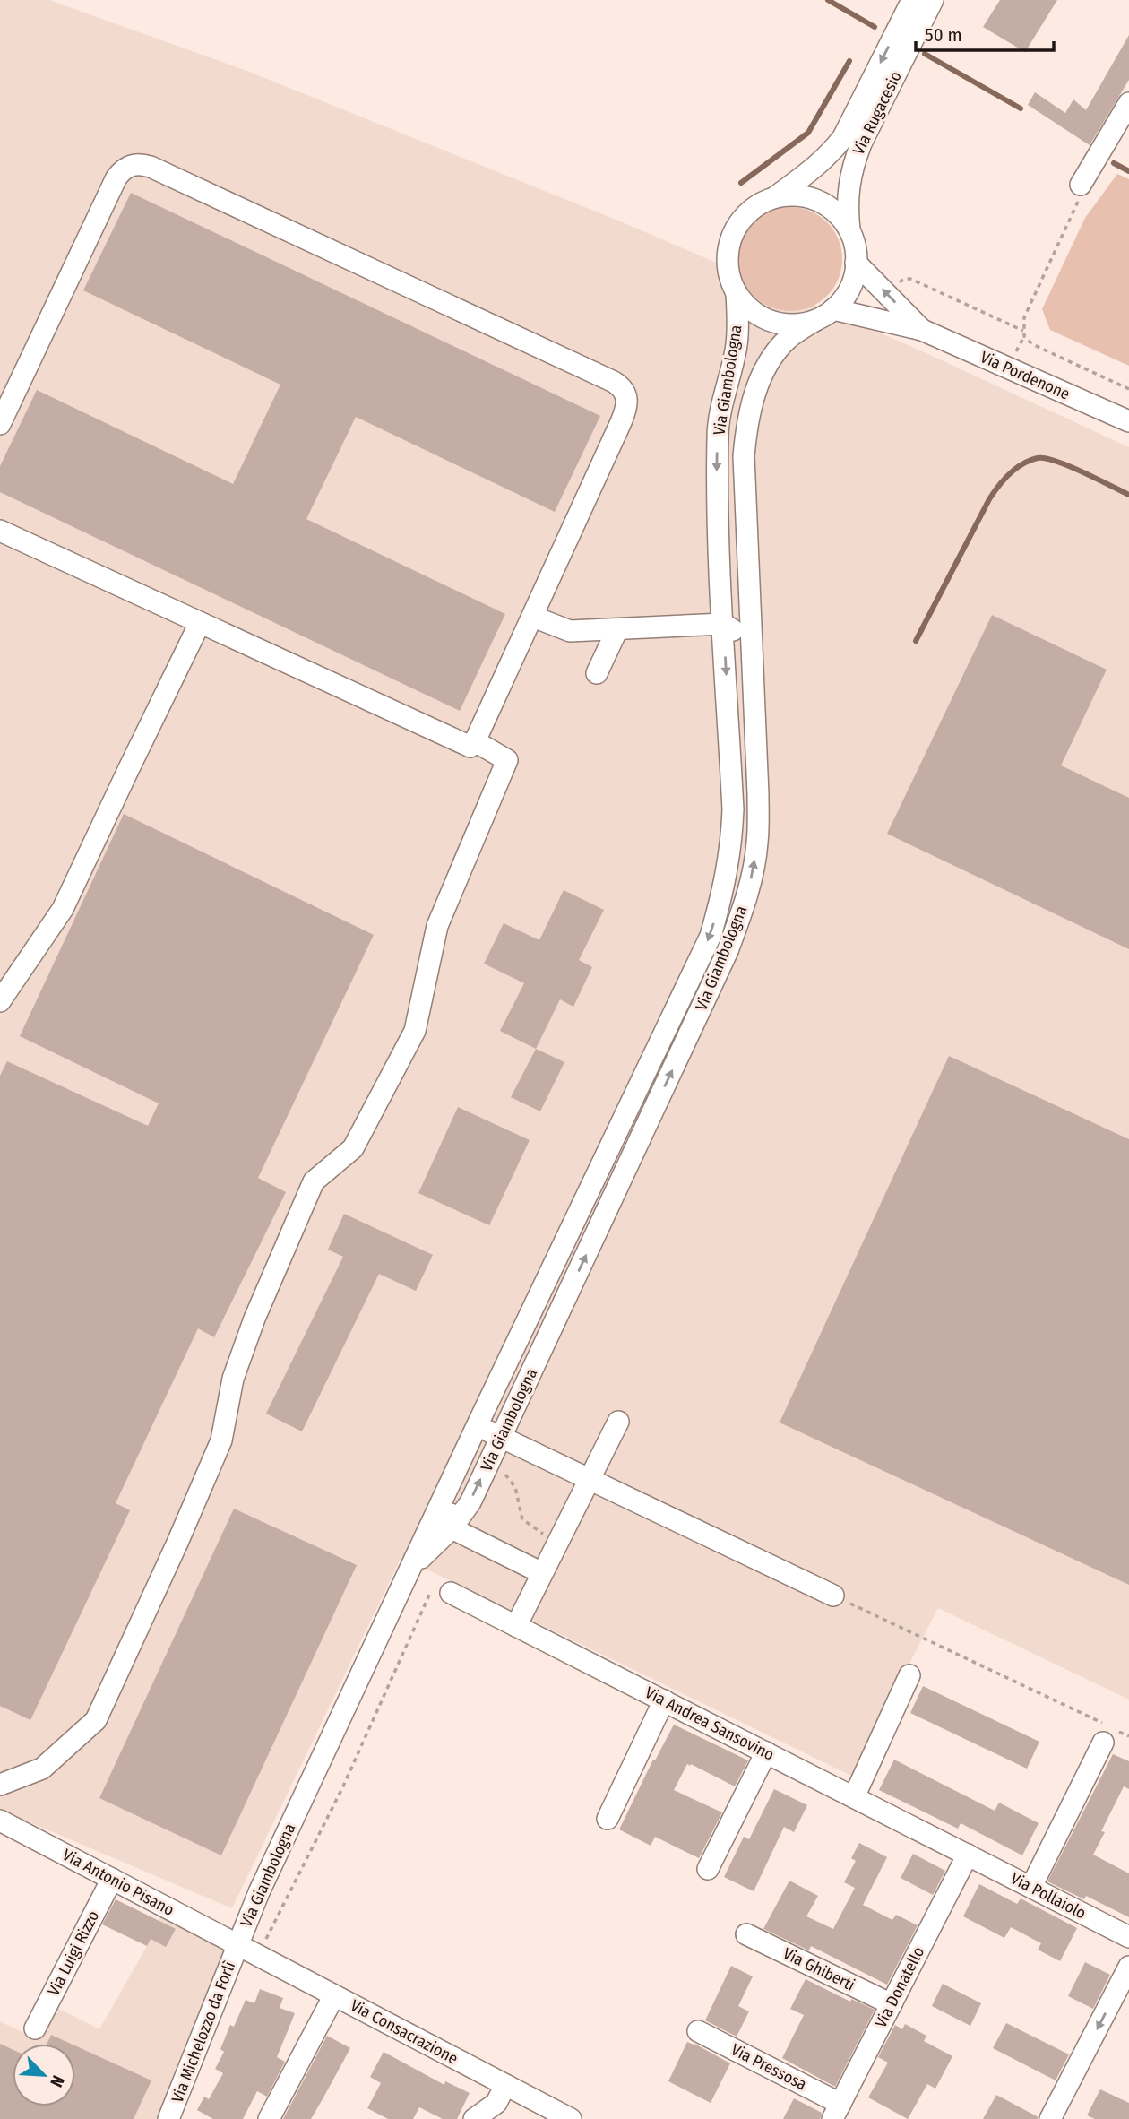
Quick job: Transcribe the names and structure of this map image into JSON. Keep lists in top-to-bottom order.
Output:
{
  "streets": {
    "street": [
      "Via Rugacesio",
      "Via Pordenone",
      "Via Giambologna",
      "Via Andrea Sansovino",
      "Via Antonio Pisano",
      "Via Pollaiolo",
      "Via Luigi Rizzo",
      "Via Ghiberti",
      "Via Donatello",
      "Via Michelozzo da Forlì",
      "Via Consacrazione",
      "Via Pressosa"
    ]
  },
  "crossings": [
    ["Via Rugacesio", "Via Pordenone"],
    ["Via Rugacesio", "Via Giambologna"],
    ["Via Pordenone", "Via Giambologna"],
    ["Via Giambologna", "Via Antonio Pisano"],
    ["Via Giambologna", "Via Michelozzo da Forlì"],
    ["Via Giambologna", "Via Consacrazione"],
    ["Via Andrea Sansovino", "Via Pollaiolo"],
    ["Via Andrea Sansovino", "Via Donatello"],
    ["Via Antonio Pisano", "Via Luigi Rizzo"],
    ["Via Antonio Pisano", "Via Michelozzo da Forlì"],
    ["Via Antonio Pisano", "Via Consacrazione"],
    ["Via Pollaiolo", "Via Donatello"],
    ["Via Ghiberti", "Via Donatello"],
    ["Via Donatello", "Via Pressosa"],
    ["Via Michelozzo da Forlì", "Via Consacrazione"]
  ],
  "scale_bar": "50 m",
  "north": "bottom right"
}
